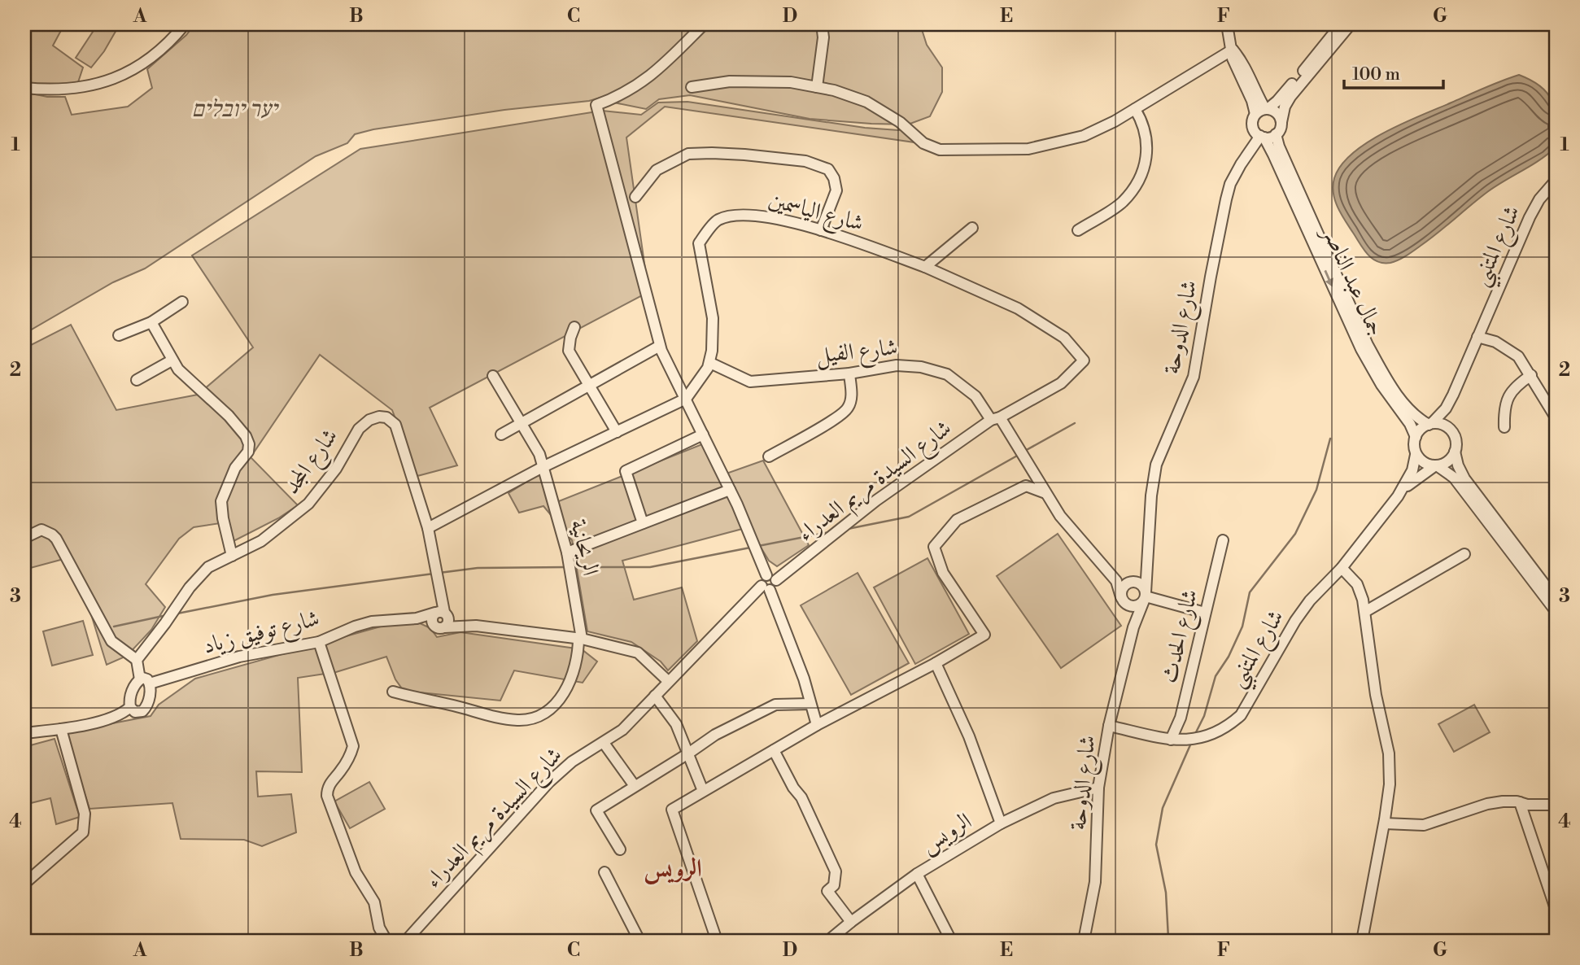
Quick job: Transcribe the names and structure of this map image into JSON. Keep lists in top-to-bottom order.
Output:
{
  "streets": {
    "street": [
      "شارع الياسمين",
      "شارع المتنبي",
      "جمال عبد الناصر",
      "شارع الدوحة",
      "شارع الفيل",
      "شارع المجد",
      "شارع السيدة مريم العدراء",
      "الريحانية",
      "شارع توفيق زياد",
      "شارع الحدث",
      "الرويس"
    ]
  },
  "crossings": [
    ["شارع الياسمين", "شارع الفيل"],
    ["شارع الياسمين", "شارع السيدة مريم العدراء"],
    ["شارع المتنبي", "شارع الدوحة"],
    ["شارع المتنبي", "شارع الحدث"],
    ["جمال عبد الناصر", "شارع الدوحة"],
    ["شارع الدوحة", "الرويس"],
    ["شارع الفيل", "شارع السيدة مريم العدراء"],
    ["شارع المجد", "شارع توفيق زياد"]
  ],
  "districts": ["الرويس"],
  "parks": ["יער יובלים"],
  "scale_bar": "100 m",
  "grid": {
    "columns": [
      "A",
      "B",
      "C",
      "D",
      "E",
      "F",
      "G"
    ],
    "rows": [
      "1",
      "2",
      "3",
      "4"
    ]
  }
}
